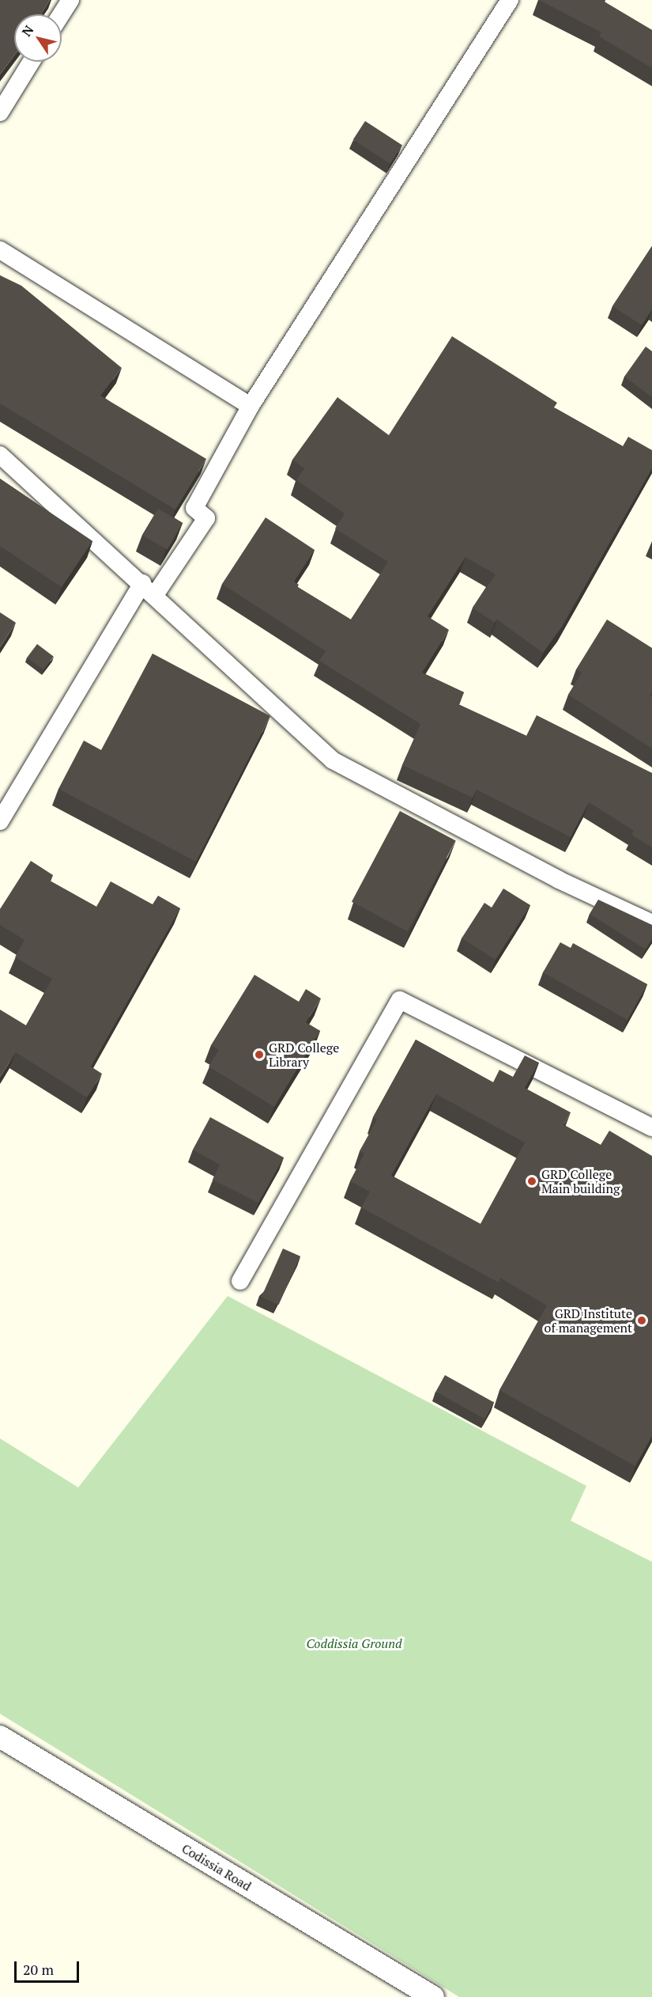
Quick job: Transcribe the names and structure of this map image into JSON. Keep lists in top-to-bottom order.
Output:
{
  "streets": {
    "street": ["Codissia Road"]
  },
  "parks": ["Coddissia Ground"],
  "places": ["GRD College Library", "GRD College Main building", "GRD Institute of management"],
  "scale_bar": "20 m",
  "north": "top left"
}
